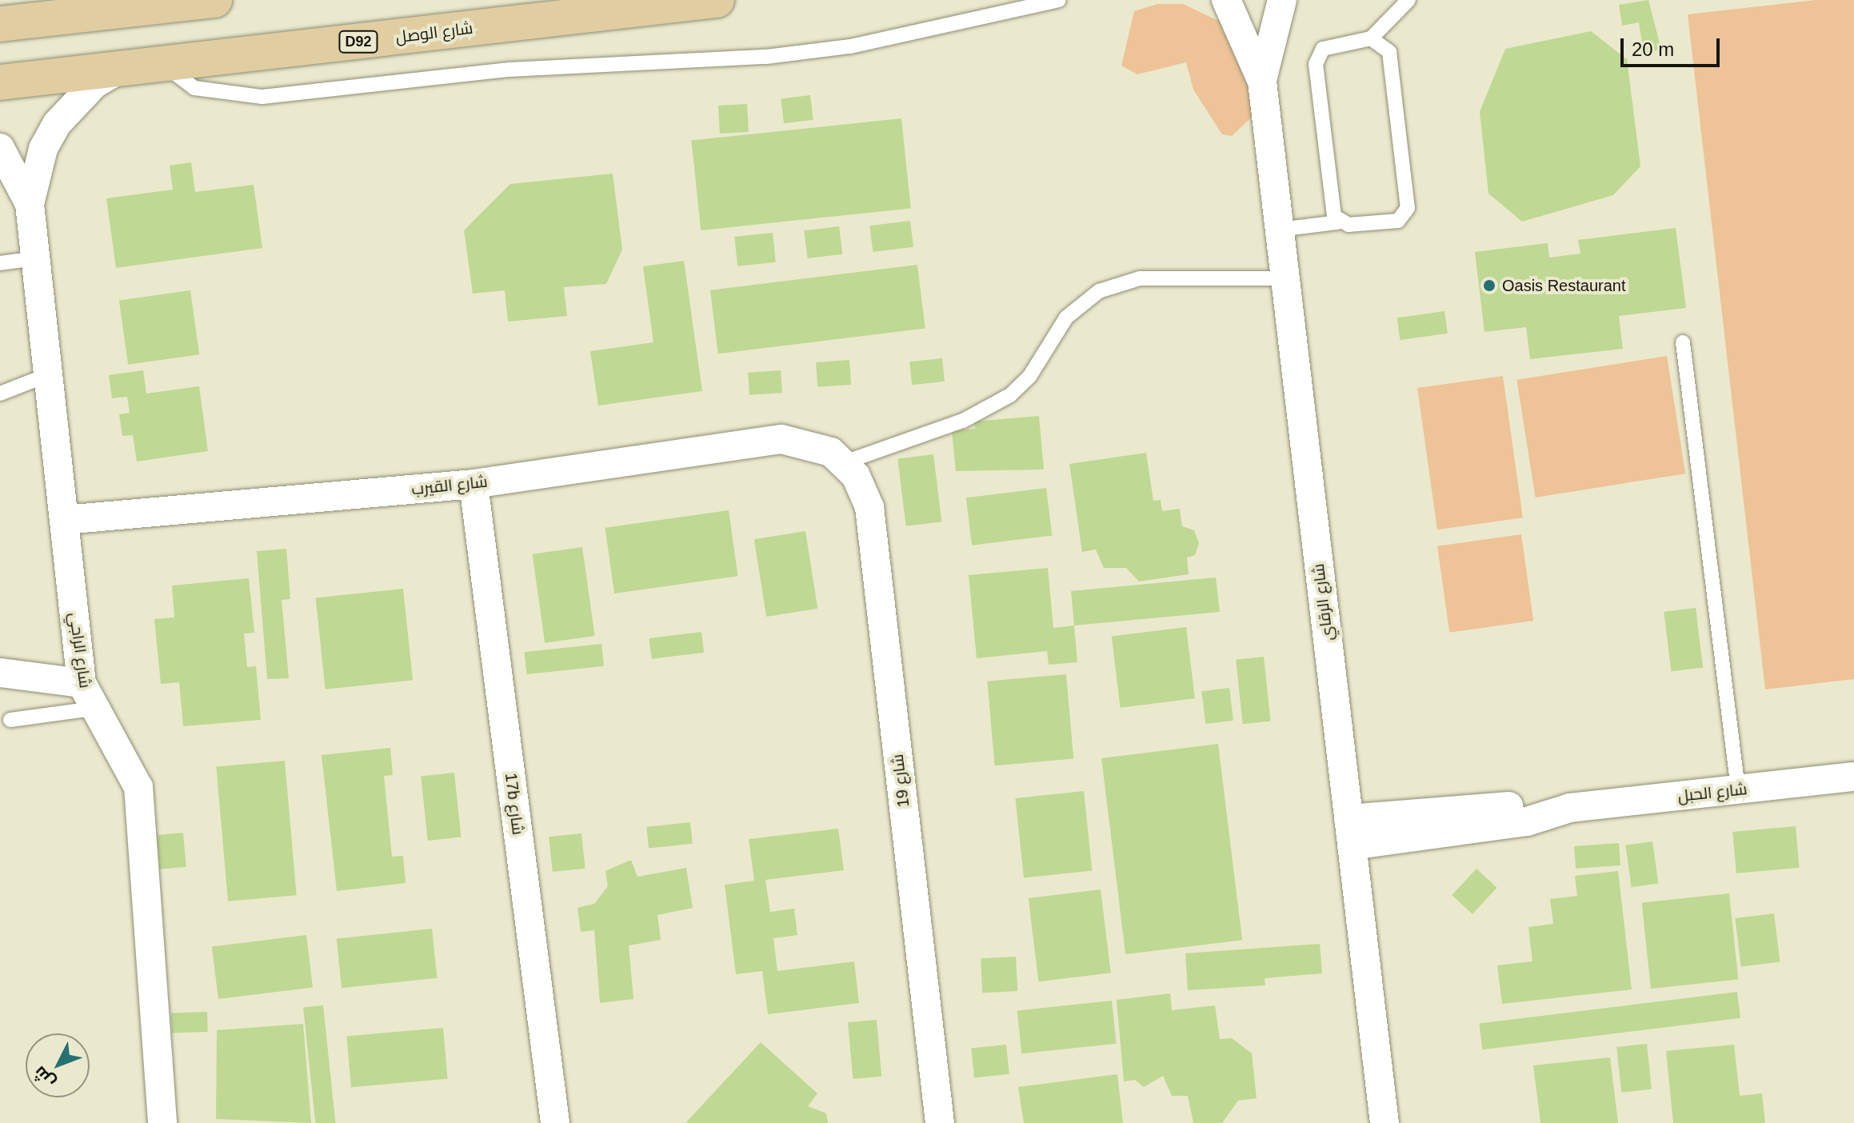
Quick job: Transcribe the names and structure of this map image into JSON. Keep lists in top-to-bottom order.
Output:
{
  "streets": {
    "main road": ["شارع الوصل", "D92"],
    "street": [
      "شارع القيرب",
      "شارع الرقاي",
      "شارع الراجي",
      "شارع 19",
      "شارع الحبل",
      "17b شارع"
    ]
  },
  "crossings": [
    ["شارع الوصل", "شارع الراجي"],
    ["شارع القيرب", "شارع الراجي"],
    ["شارع القيرب", "شارع 19"],
    ["شارع القيرب", "17b شارع"],
    ["شارع الرقاي", "شارع الحبل"]
  ],
  "places": ["Oasis Restaurant"],
  "scale_bar": "20 m",
  "north": "bottom left"
}
